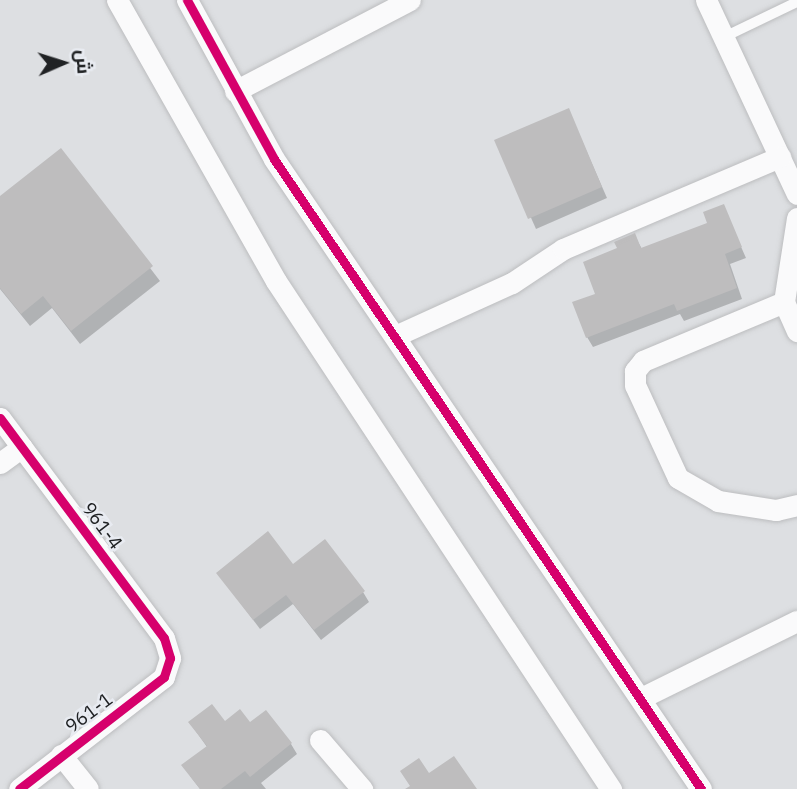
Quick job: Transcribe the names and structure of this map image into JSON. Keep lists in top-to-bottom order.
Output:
{
  "streets": {
    "street": ["961-4", "961-1"]
  },
  "crossings": [
    ["961-4", "961-1"]
  ],
  "north": "right"
}
